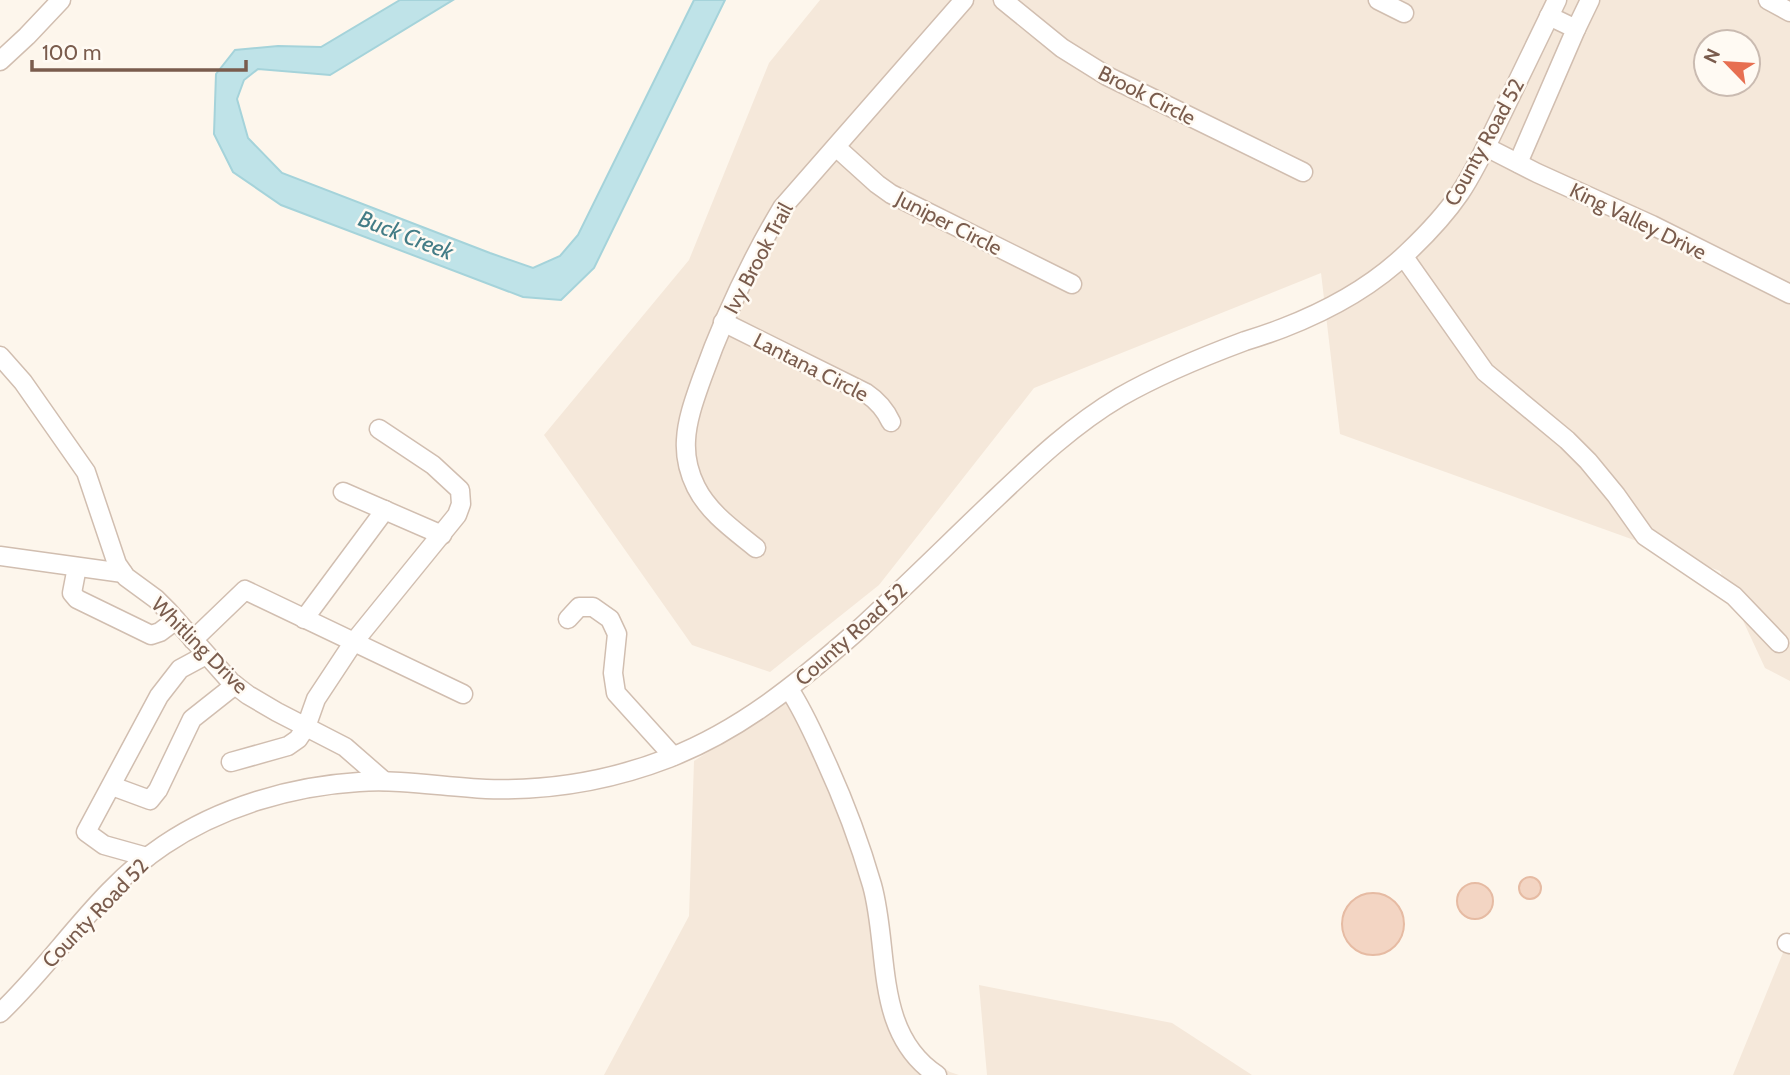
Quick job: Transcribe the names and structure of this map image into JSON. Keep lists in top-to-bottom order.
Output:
{
  "streets": {
    "street": [
      "Brook Circle",
      "County Road 52",
      "King Valley Drive",
      "Juniper Circle",
      "Ivy Brook Trail",
      "Lantana Circle",
      "Whitling Drive"
    ]
  },
  "crossings": [
    ["County Road 52", "King Valley Drive"],
    ["County Road 52", "Whitling Drive"],
    ["Juniper Circle", "Ivy Brook Trail"],
    ["Ivy Brook Trail", "Lantana Circle"]
  ],
  "water": ["Buck Creek"],
  "scale_bar": "100 m",
  "north": "top left"
}
